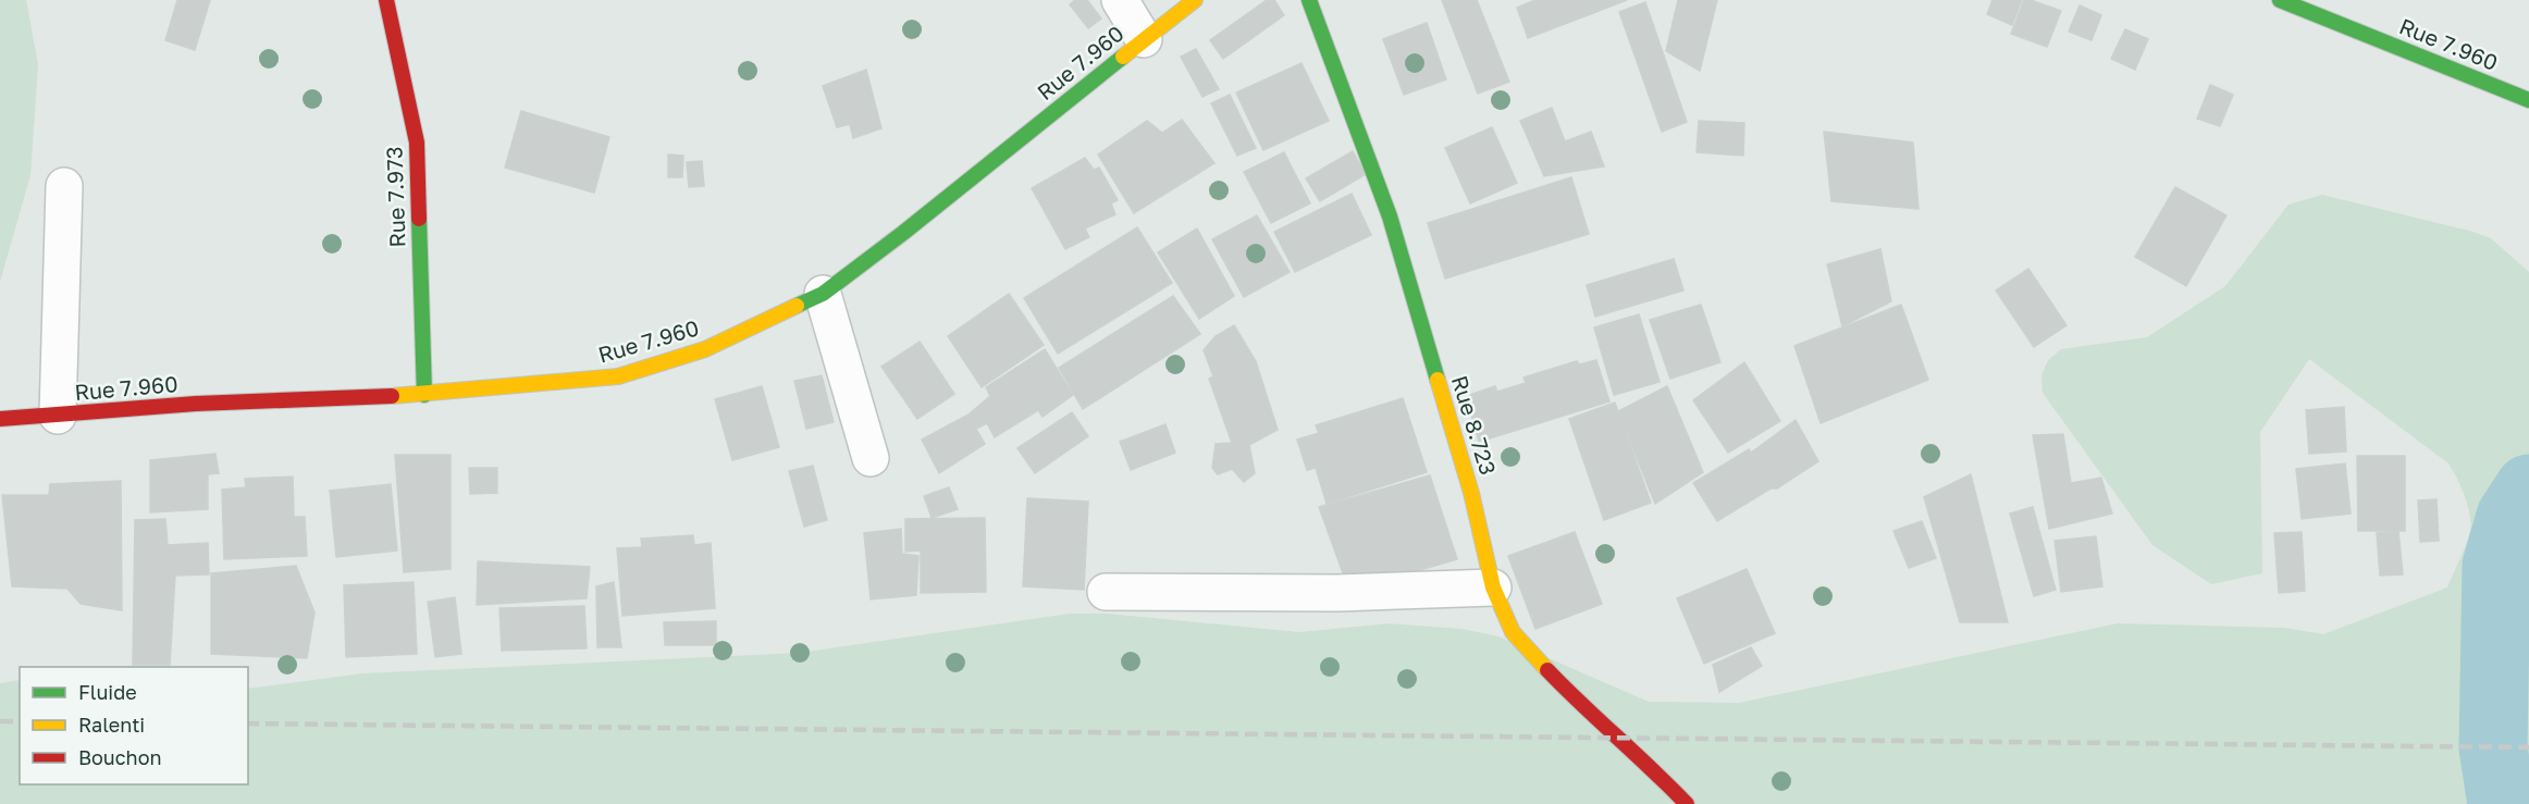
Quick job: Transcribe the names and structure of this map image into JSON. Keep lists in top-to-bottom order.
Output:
{
  "streets": {
    "street": ["Rue 7.960", "Rue 7.973", "Rue 8.723"]
  },
  "crossings": [
    ["Rue 7.960", "Rue 7.973"]
  ],
  "legend": ["Fluide", "Ralenti", "Bouchon"]
}
